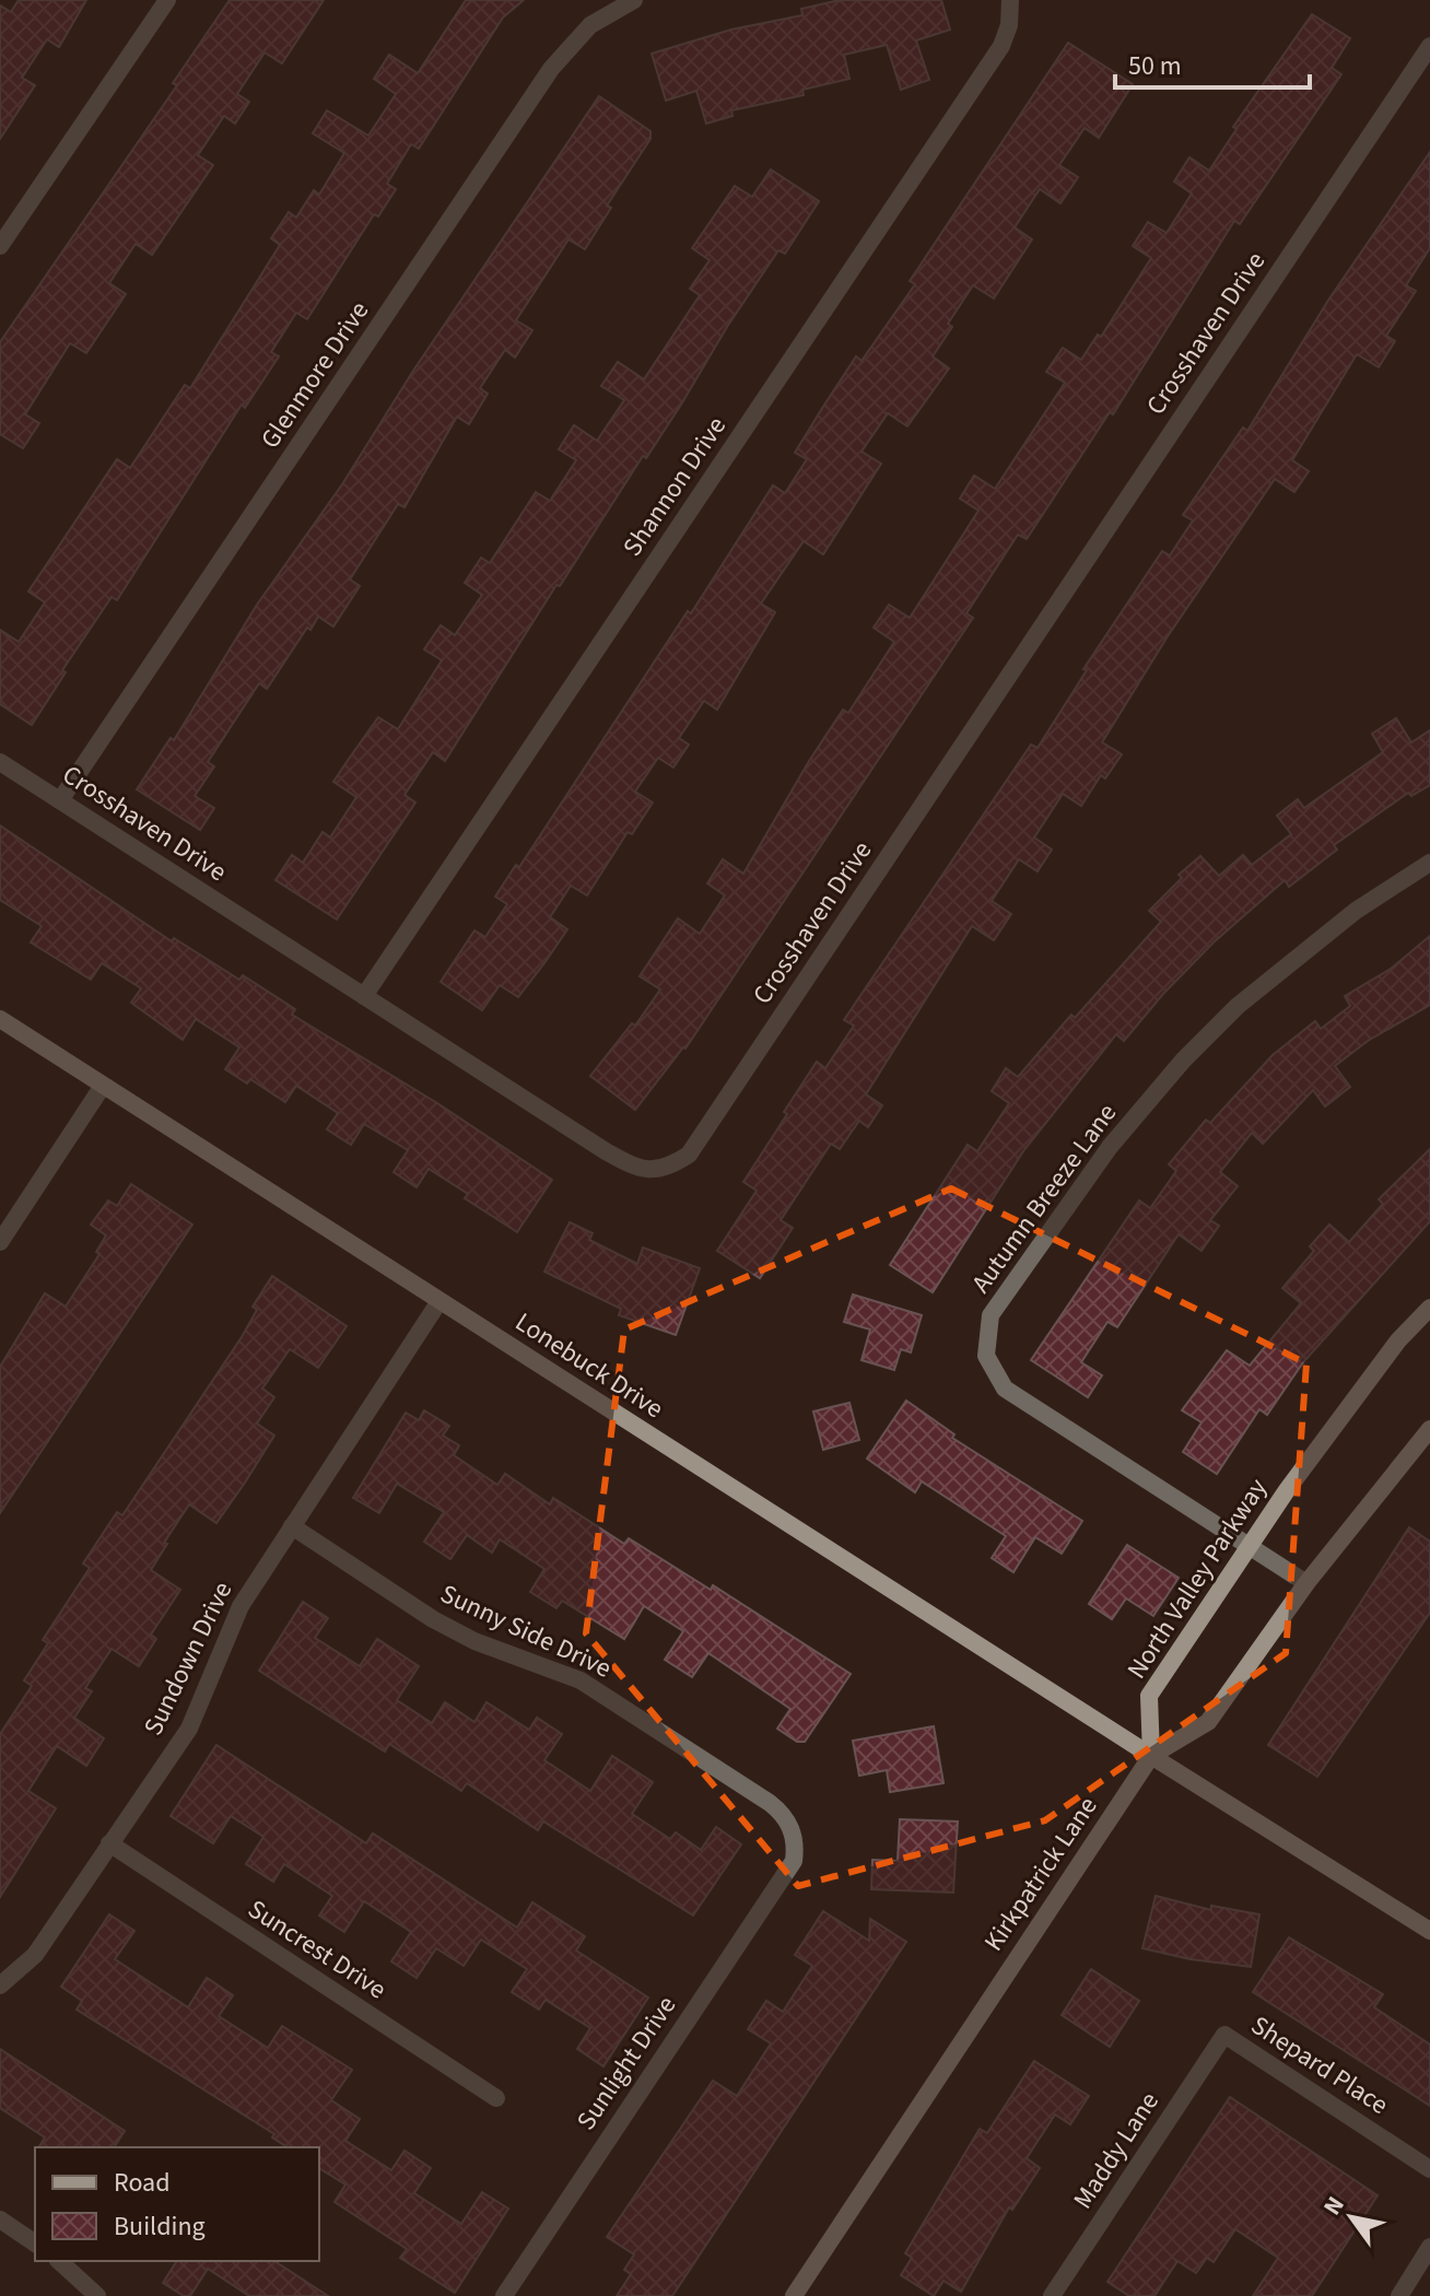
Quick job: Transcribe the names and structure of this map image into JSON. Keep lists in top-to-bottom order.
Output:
{
  "streets": {
    "street": [
      "Crosshaven Drive",
      "Glenmore Drive",
      "Shannon Drive",
      "Autumn Breeze Lane",
      "Lonebuck Drive",
      "North Valley Parkway",
      "Sunny Side Drive",
      "Sundown Drive",
      "Kirkpatrick Lane",
      "Suncrest Drive",
      "Sunlight Drive",
      "Shepard Place",
      "Maddy Lane"
    ]
  },
  "crossings": [
    ["Crosshaven Drive", "Glenmore Drive"],
    ["Crosshaven Drive", "Shannon Drive"],
    ["Autumn Breeze Lane", "North Valley Parkway"],
    ["Lonebuck Drive", "North Valley Parkway"],
    ["Lonebuck Drive", "Sundown Drive"],
    ["Lonebuck Drive", "Kirkpatrick Lane"],
    ["North Valley Parkway", "Kirkpatrick Lane"],
    ["Sunny Side Drive", "Sundown Drive"],
    ["Sunny Side Drive", "Sunlight Drive"],
    ["Sundown Drive", "Suncrest Drive"],
    ["Shepard Place", "Maddy Lane"]
  ],
  "legend": ["Road", "Building"],
  "scale_bar": "50 m",
  "north": "top left"
}
